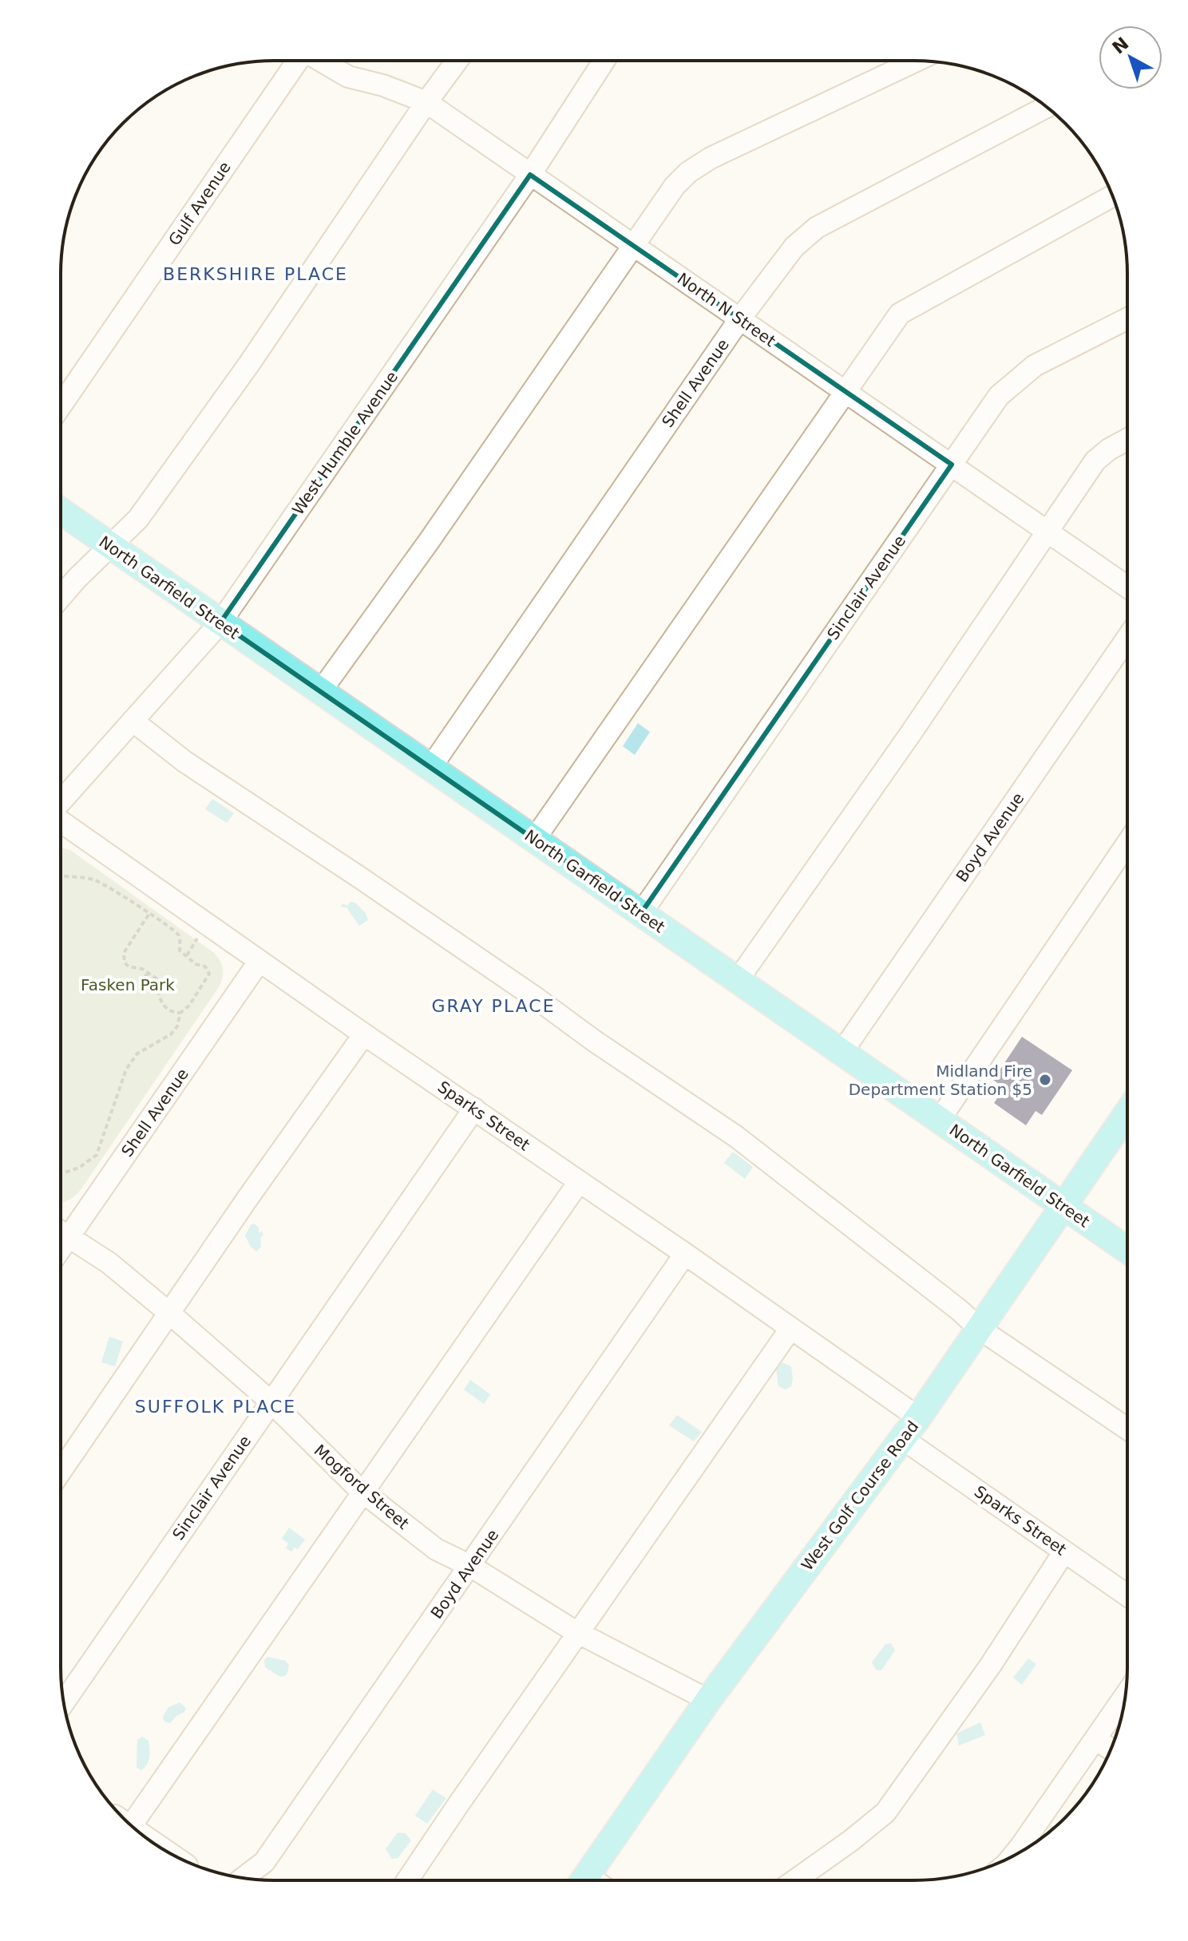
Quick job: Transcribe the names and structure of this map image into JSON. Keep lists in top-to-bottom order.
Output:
{
  "streets": {
    "main road": ["North Garfield Street", "West Golf Course Road"],
    "street": [
      "Gulf Avenue",
      "North N Street",
      "Shell Avenue",
      "West Humble Avenue",
      "Sinclair Avenue",
      "Boyd Avenue",
      "Sparks Street",
      "Mogford Street"
    ]
  },
  "crossings": [
    ["North N Street", "Shell Avenue"],
    ["North N Street", "West Humble Avenue"],
    ["North N Street", "Sinclair Avenue"],
    ["Shell Avenue", "North Garfield Street"],
    ["Shell Avenue", "Sparks Street"],
    ["Shell Avenue", "Mogford Street"],
    ["West Humble Avenue", "North Garfield Street"],
    ["North Garfield Street", "Sinclair Avenue"],
    ["North Garfield Street", "Boyd Avenue"],
    ["North Garfield Street", "West Golf Course Road"],
    ["Sinclair Avenue", "Sparks Street"],
    ["Sinclair Avenue", "Mogford Street"],
    ["Boyd Avenue", "Sparks Street"],
    ["Boyd Avenue", "Mogford Street"],
    ["Sparks Street", "West Golf Course Road"],
    ["Mogford Street", "West Golf Course Road"]
  ],
  "districts": ["BERKSHIRE PLACE", "GRAY PLACE", "SUFFOLK PLACE"],
  "parks": ["Fasken Park"],
  "places": ["Midland Fire Department Station $5"],
  "north": "top left"
}
